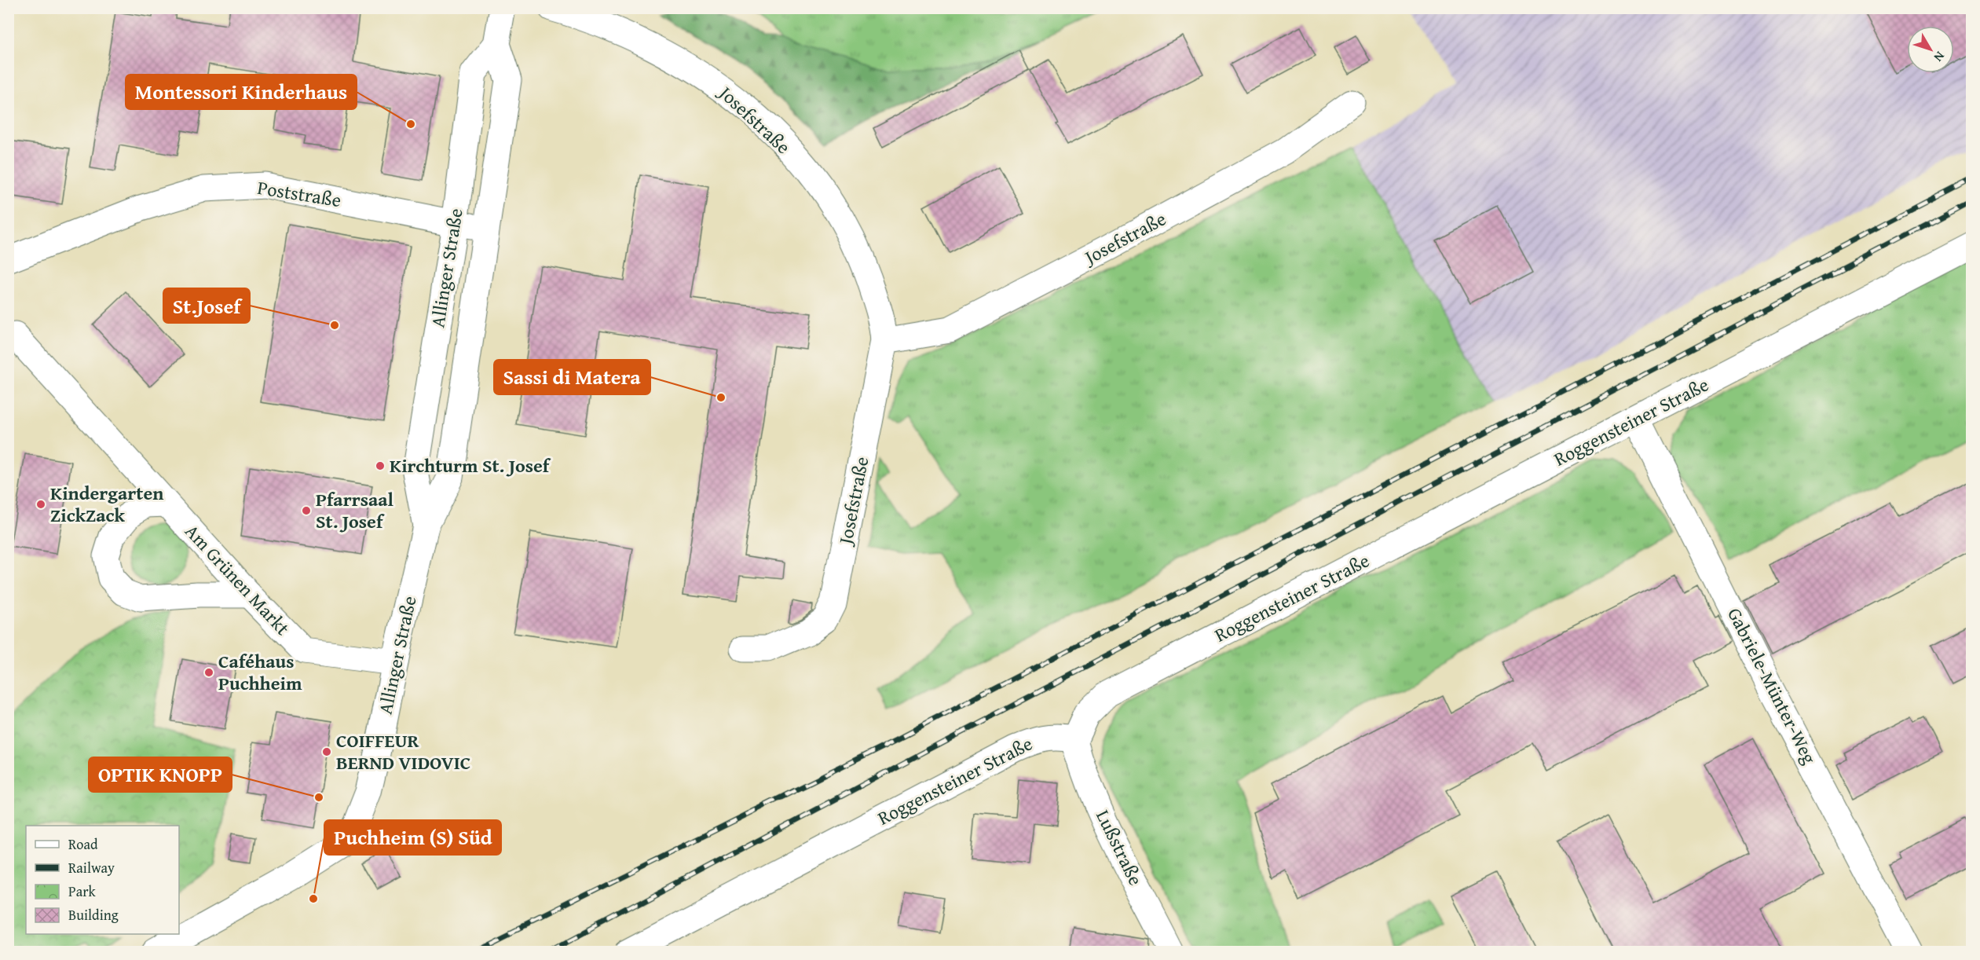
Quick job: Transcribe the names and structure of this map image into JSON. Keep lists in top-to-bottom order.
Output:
{
  "streets": {
    "street": [
      "Josefstraße",
      "Poststraße",
      "Allinger Straße",
      "Roggensteiner Straße",
      "Am Grünen Markt",
      "Gabriele-Münter-Weg",
      "Lußstraße"
    ]
  },
  "crossings": [
    ["Poststraße", "Allinger Straße"],
    ["Allinger Straße", "Am Grünen Markt"],
    ["Roggensteiner Straße", "Gabriele-Münter-Weg"],
    ["Roggensteiner Straße", "Lußstraße"]
  ],
  "places": [
    "Montessori Kinderhaus",
    "St.Josef",
    "Sassi di Matera",
    "Kirchturm St. Josef",
    "Kindergarten ZickZack",
    "Pfarrsaal St. Josef",
    "Caféhaus Puchheim",
    "COIFFEUR BERND VIDOVIC",
    "OPTIK KNOPP",
    "Puchheim (S) Süd"
  ],
  "legend": [
    "Road",
    "Railway",
    "Park",
    "Building"
  ],
  "north": "bottom right"
}
